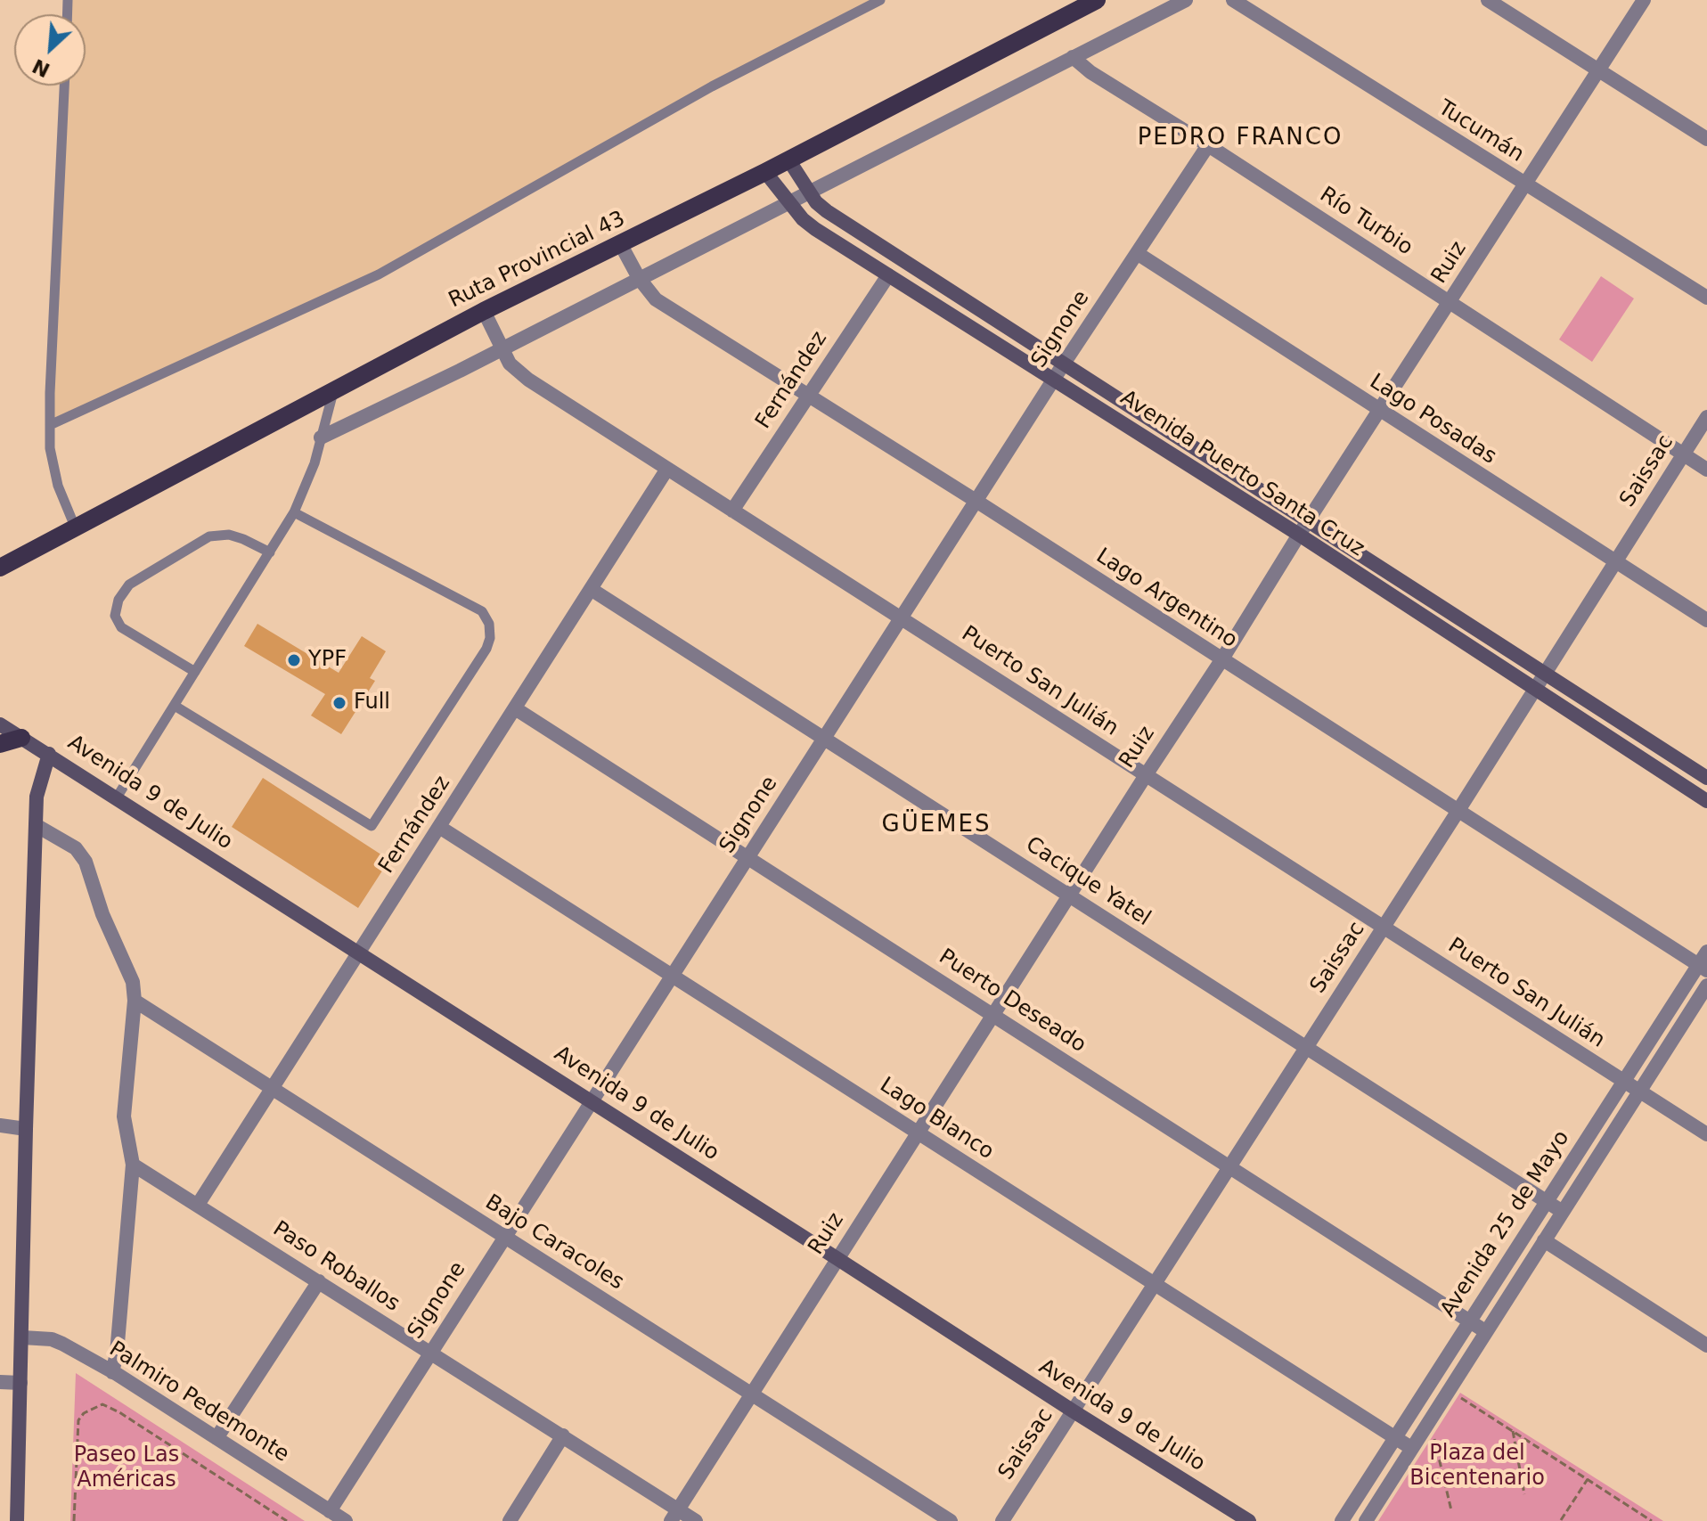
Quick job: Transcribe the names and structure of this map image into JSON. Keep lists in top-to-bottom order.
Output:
{
  "streets": {
    "main road": ["Ruta Provincial 43"],
    "street": [
      "Tucumán",
      "Río Turbio",
      "Ruiz",
      "Signone",
      "Fernández",
      "Lago Posadas",
      "Saissac",
      "Avenida Puerto Santa Cruz",
      "Lago Argentino",
      "Puerto San Julián",
      "Avenida 9 de Julio",
      "Cacique Yatel",
      "Puerto Deseado",
      "Lago Blanco",
      "Avenida 25 de Mayo",
      "Bajo Caracoles",
      "Paso Roballos",
      "Palmiro Pedemonte"
    ]
  },
  "crossings": [
    ["Tucumán", "Ruiz"],
    ["Río Turbio", "Ruiz"],
    ["Río Turbio", "Signone"],
    ["Río Turbio", "Saissac"],
    ["Ruta Provincial 43", "Avenida Puerto Santa Cruz"],
    ["Ruta Provincial 43", "Lago Argentino"],
    ["Ruta Provincial 43", "Puerto San Julián"],
    ["Ruiz", "Lago Posadas"],
    ["Ruiz", "Avenida Puerto Santa Cruz"],
    ["Ruiz", "Lago Argentino"],
    ["Ruiz", "Puerto San Julián"],
    ["Ruiz", "Avenida 9 de Julio"],
    ["Ruiz", "Cacique Yatel"],
    ["Ruiz", "Puerto Deseado"],
    ["Ruiz", "Lago Blanco"],
    ["Ruiz", "Bajo Caracoles"],
    ["Ruiz", "Paso Roballos"],
    ["Signone", "Lago Posadas"],
    ["Signone", "Avenida Puerto Santa Cruz"],
    ["Signone", "Lago Argentino"],
    ["Signone", "Puerto San Julián"],
    ["Signone", "Avenida 9 de Julio"],
    ["Signone", "Cacique Yatel"],
    ["Signone", "Puerto Deseado"],
    ["Signone", "Lago Blanco"],
    ["Signone", "Bajo Caracoles"],
    ["Signone", "Paso Roballos"],
    ["Signone", "Palmiro Pedemonte"],
    ["Fernández", "Avenida Puerto Santa Cruz"],
    ["Fernández", "Lago Argentino"],
    ["Fernández", "Puerto San Julián"],
    ["Fernández", "Avenida 9 de Julio"],
    ["Fernández", "Cacique Yatel"],
    ["Fernández", "Puerto Deseado"],
    ["Fernández", "Lago Blanco"],
    ["Fernández", "Bajo Caracoles"],
    ["Fernández", "Paso Roballos"],
    ["Lago Posadas", "Saissac"],
    ["Saissac", "Avenida Puerto Santa Cruz"],
    ["Saissac", "Lago Argentino"],
    ["Saissac", "Puerto San Julián"],
    ["Saissac", "Avenida 9 de Julio"],
    ["Saissac", "Cacique Yatel"],
    ["Saissac", "Puerto Deseado"],
    ["Saissac", "Lago Blanco"],
    ["Lago Argentino", "Avenida 25 de Mayo"],
    ["Puerto San Julián", "Avenida 25 de Mayo"],
    ["Cacique Yatel", "Avenida 25 de Mayo"],
    ["Puerto Deseado", "Avenida 25 de Mayo"],
    ["Lago Blanco", "Avenida 25 de Mayo"]
  ],
  "districts": ["PEDRO FRANCO", "GÜEMES"],
  "parks": ["Plaza del Bicentenario", "Paseo Las Américas"],
  "places": ["YPF", "Full"],
  "north": "bottom left"
}
